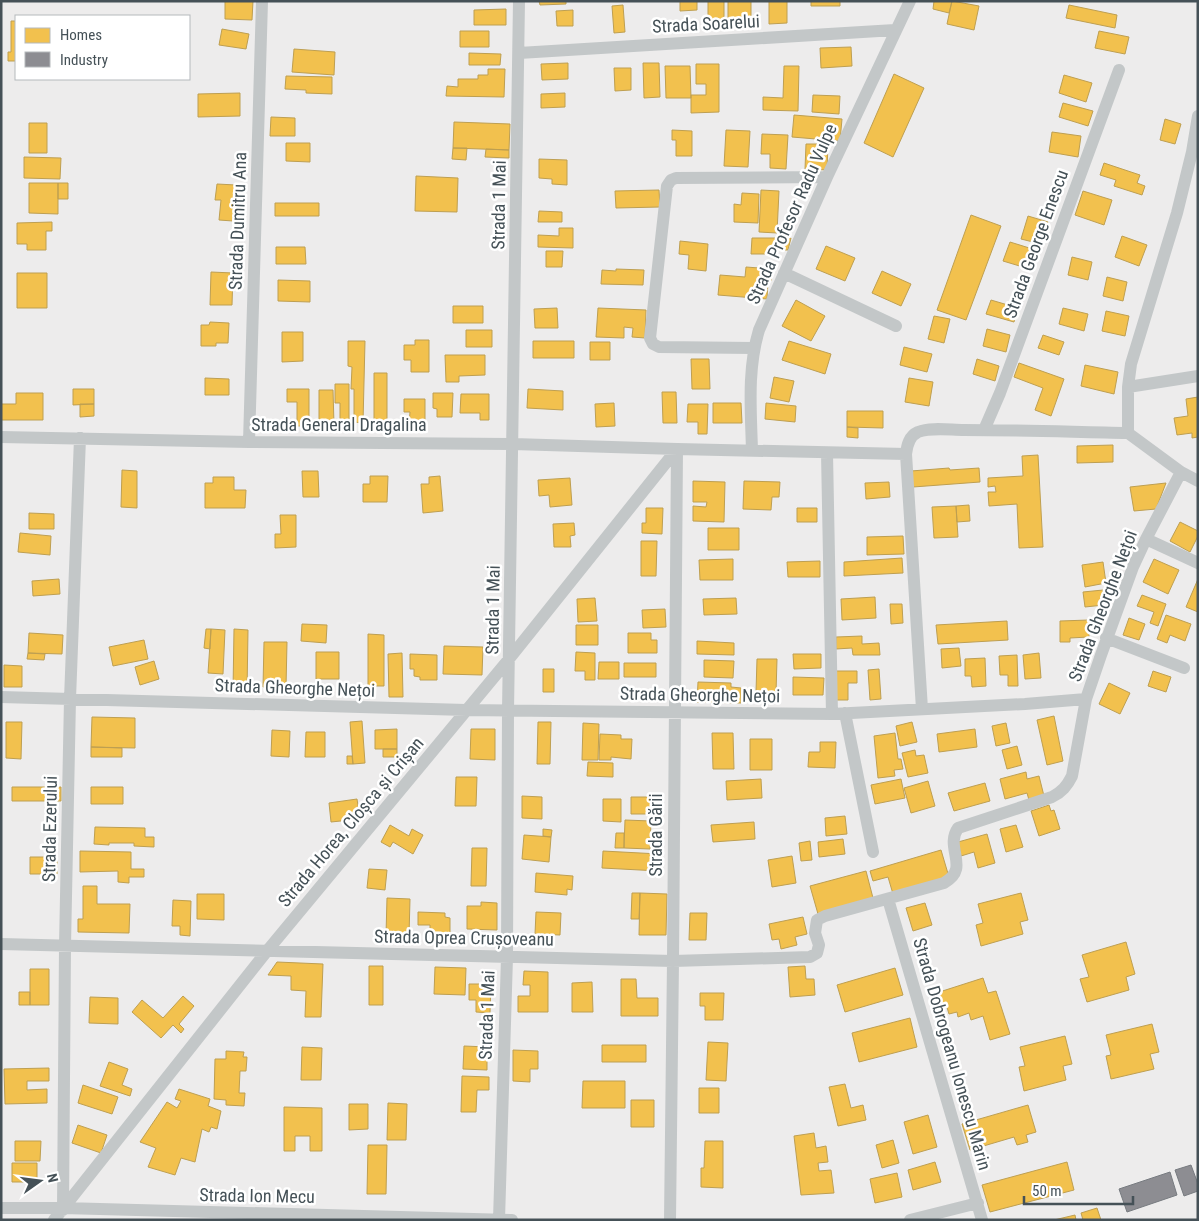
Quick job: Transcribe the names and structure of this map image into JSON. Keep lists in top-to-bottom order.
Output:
{
  "streets": {
    "street": [
      "Strada Soarelui",
      "Strada 1 Mai",
      "Strada Profesor Radu Vulpe",
      "Strada Dumitru Ana",
      "Strada George Enescu",
      "Strada General Dragalina",
      "Strada Gheorghe Nețoi",
      "Strada Horea, Cloșca și Crișan",
      "Strada Ezerului",
      "Strada Gării",
      "Strada Oprea Crușoveanu",
      "Strada Dobrogeanu Ionescu Marin",
      "Strada Ion Mecu"
    ]
  },
  "crossings": [
    ["Strada Soarelui", "Strada 1 Mai"],
    ["Strada Soarelui", "Strada Profesor Radu Vulpe"],
    ["Strada 1 Mai", "Strada General Dragalina"],
    ["Strada 1 Mai", "Strada Gheorghe Nețoi"],
    ["Strada 1 Mai", "Strada Horea, Cloșca și Crișan"],
    ["Strada 1 Mai", "Strada Oprea Crușoveanu"],
    ["Strada 1 Mai", "Strada Ion Mecu"],
    ["Strada Dumitru Ana", "Strada General Dragalina"],
    ["Strada General Dragalina", "Strada Horea, Cloșca și Crișan"],
    ["Strada General Dragalina", "Strada Ezerului"],
    ["Strada General Dragalina", "Strada Gării"],
    ["Strada Gheorghe Nețoi", "Strada Horea, Cloșca și Crișan"],
    ["Strada Gheorghe Nețoi", "Strada Ezerului"],
    ["Strada Gheorghe Nețoi", "Strada Gării"],
    ["Strada Horea, Cloșca și Crișan", "Strada Ezerului"],
    ["Strada Horea, Cloșca și Crișan", "Strada Gării"],
    ["Strada Horea, Cloșca și Crișan", "Strada Oprea Crușoveanu"],
    ["Strada Horea, Cloșca și Crișan", "Strada Ion Mecu"],
    ["Strada Ezerului", "Strada Oprea Crușoveanu"],
    ["Strada Ezerului", "Strada Ion Mecu"],
    ["Strada Gării", "Strada Oprea Crușoveanu"],
    ["Strada Oprea Crușoveanu", "Strada Dobrogeanu Ionescu Marin"]
  ],
  "legend": ["Homes", "Industry"],
  "scale_bar": "50 m",
  "north": "right"
}
